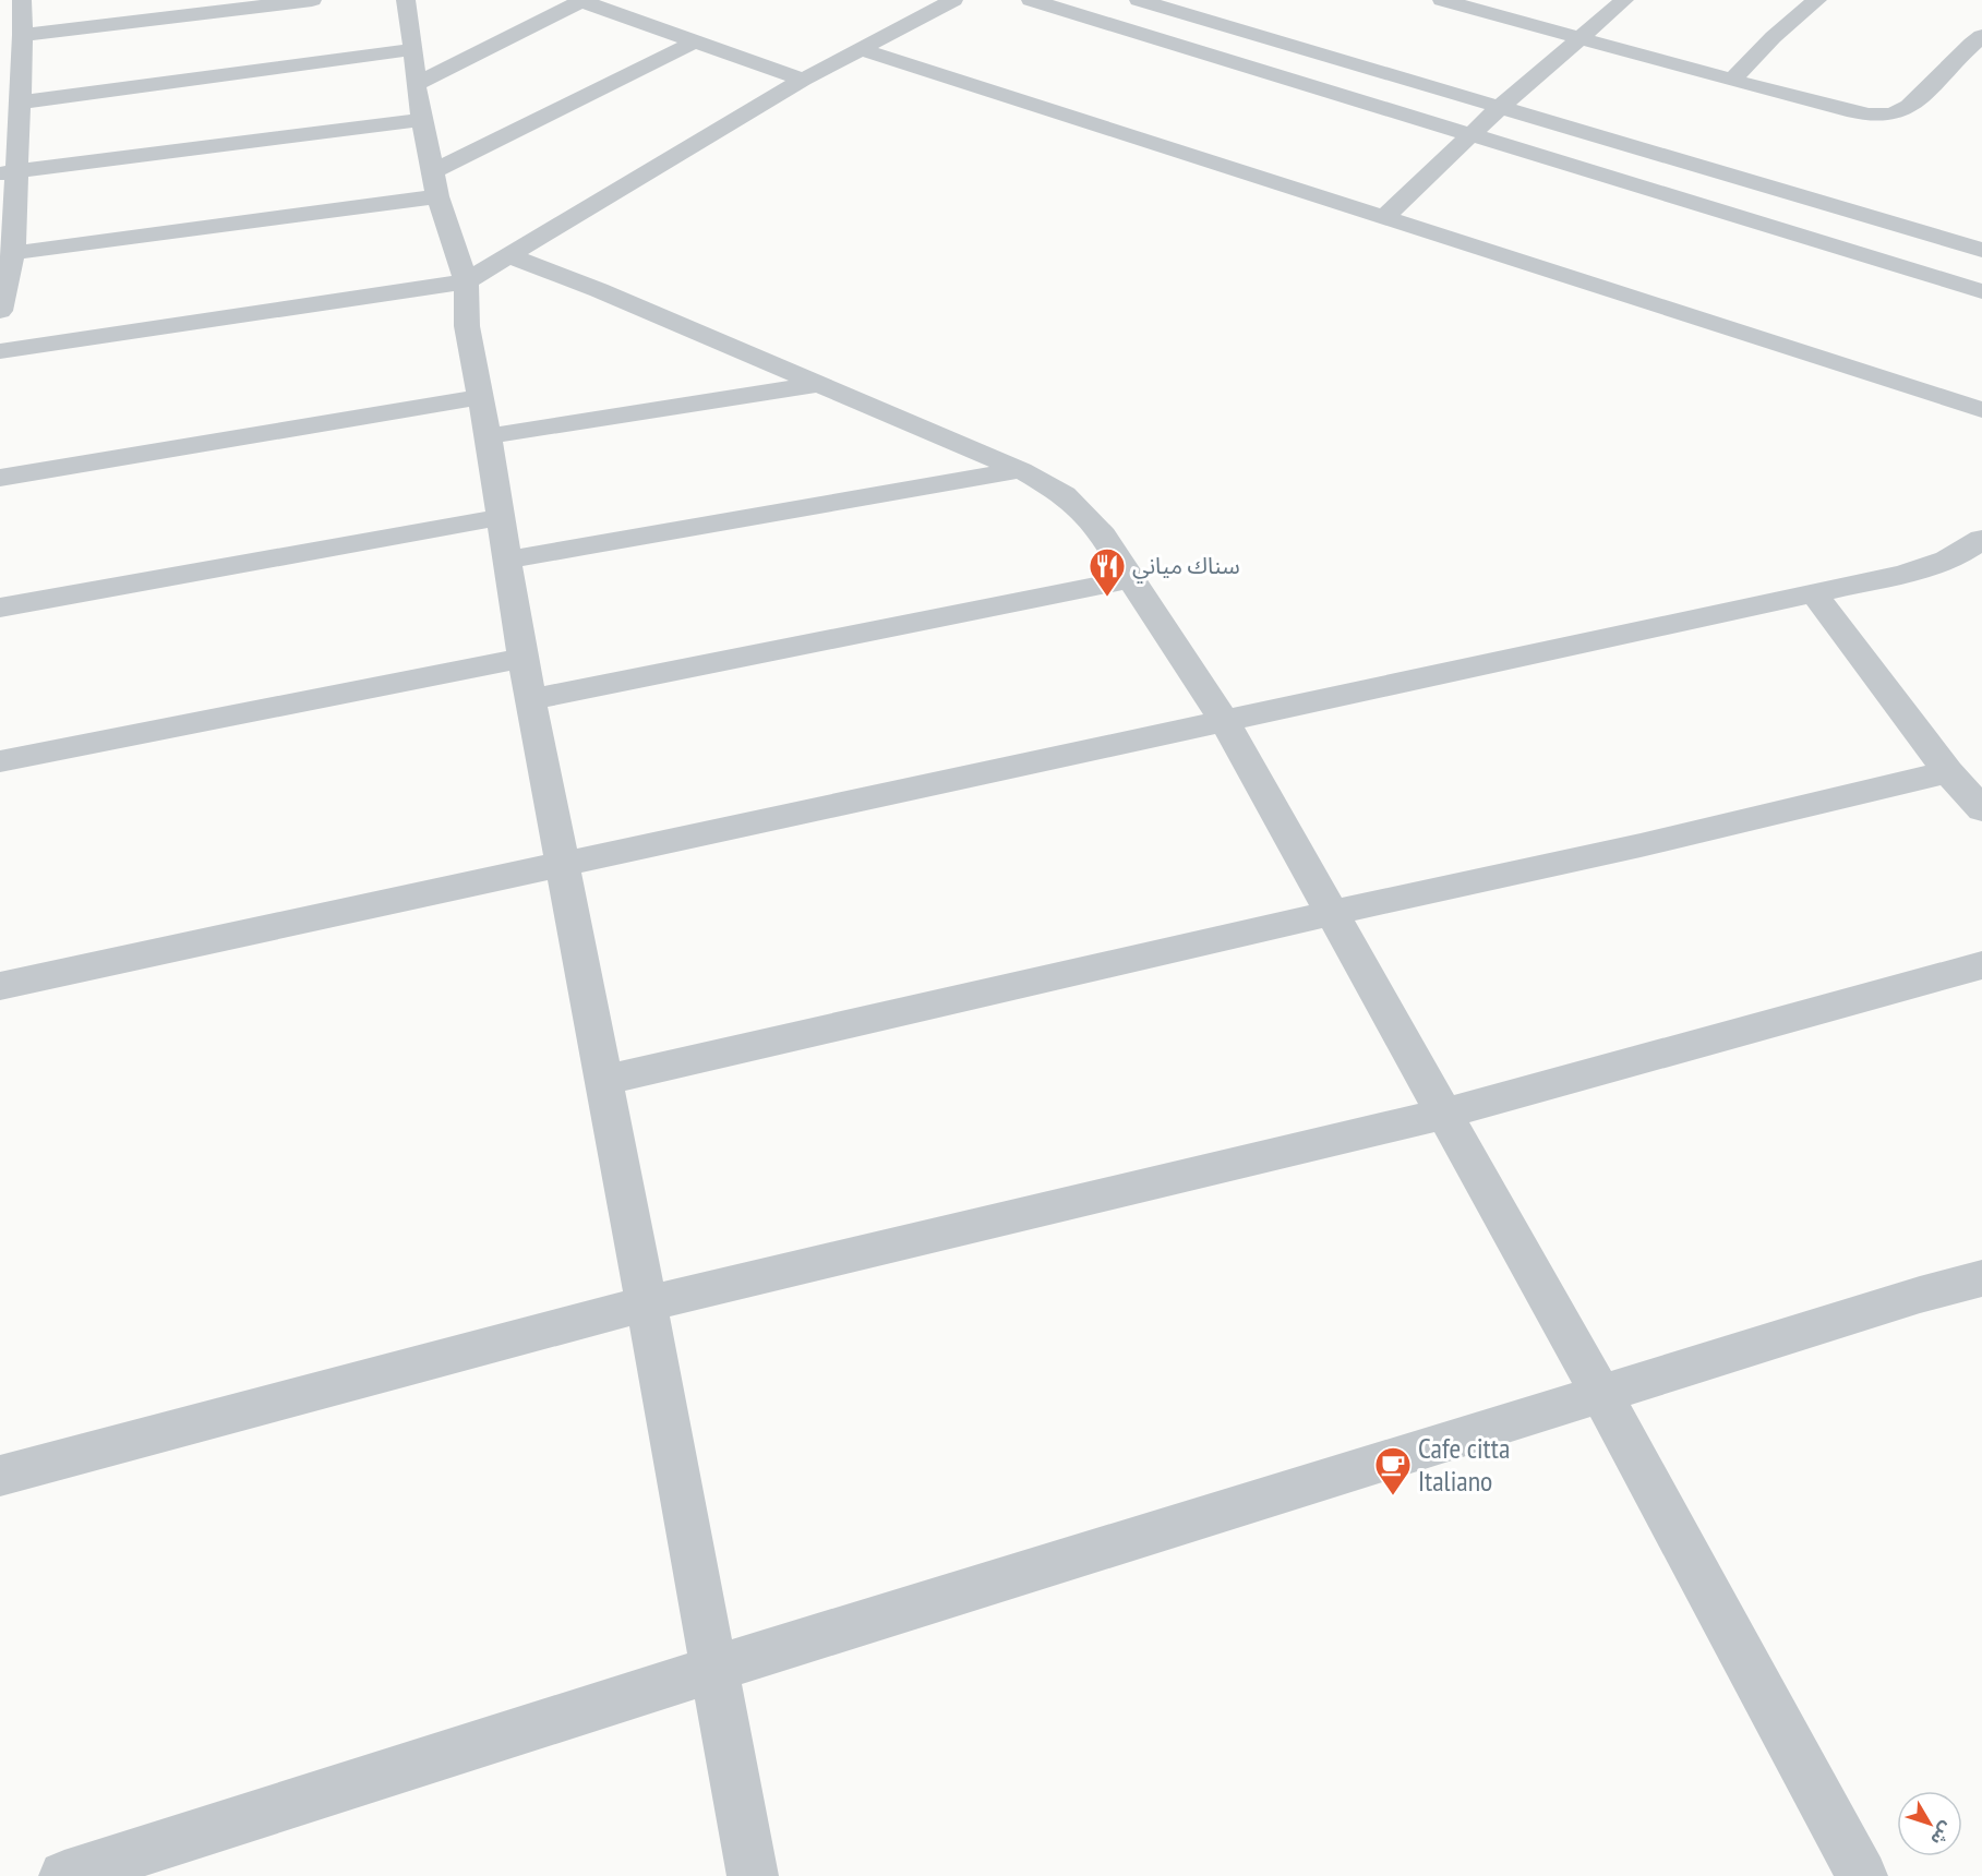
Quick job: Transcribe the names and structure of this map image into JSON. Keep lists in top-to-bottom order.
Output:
{
  "places": {
    "restaurant": ["سناك مياني"],
    "cafe": ["Cafe citta Italiano"]
  },
  "north": "bottom right"
}
